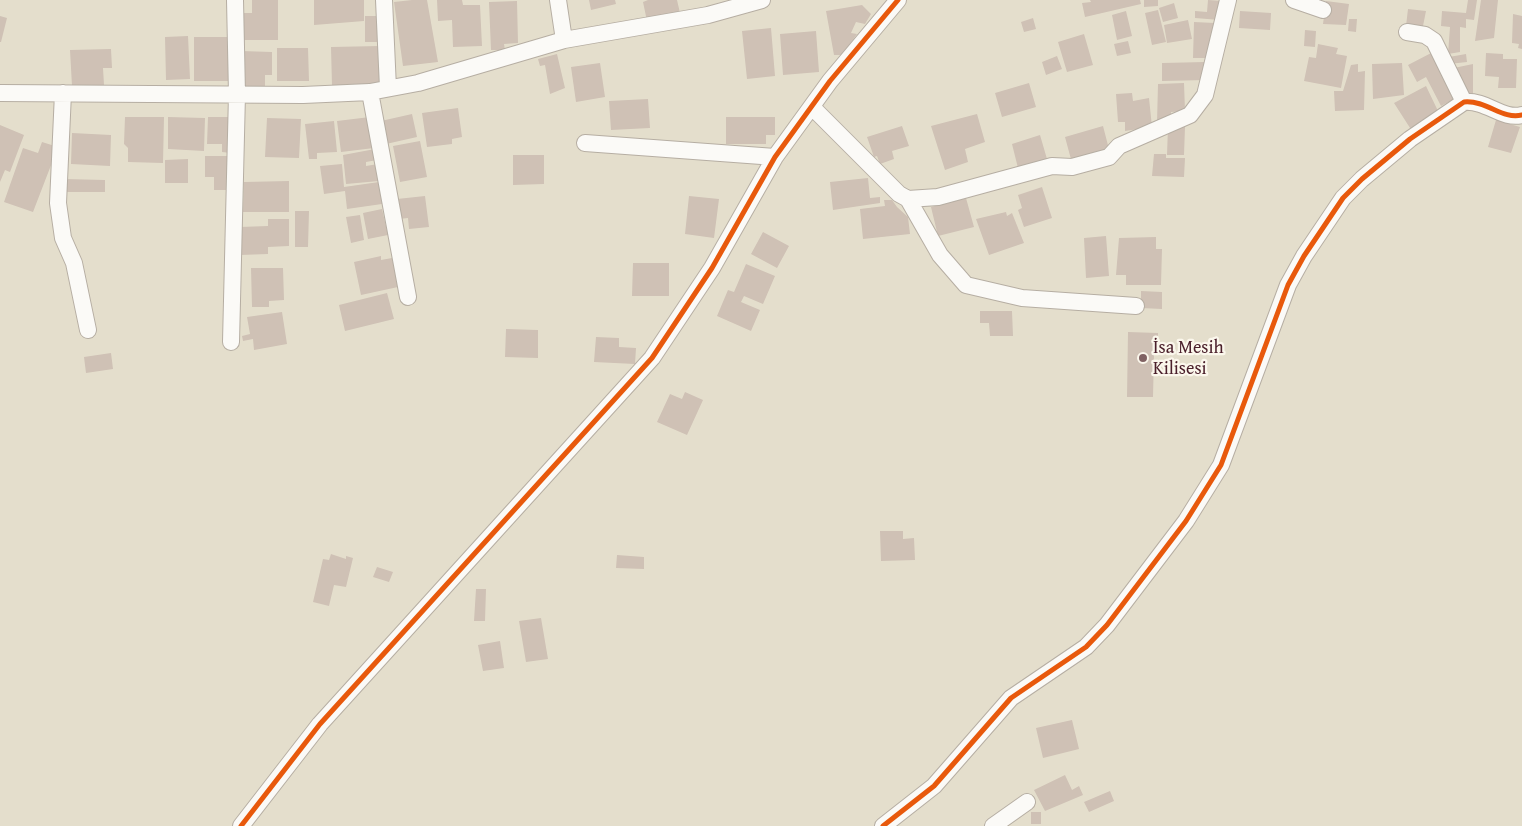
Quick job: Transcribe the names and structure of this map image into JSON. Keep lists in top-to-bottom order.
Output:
{
  "places": ["İsa Mesih Kilisesi"]
}
